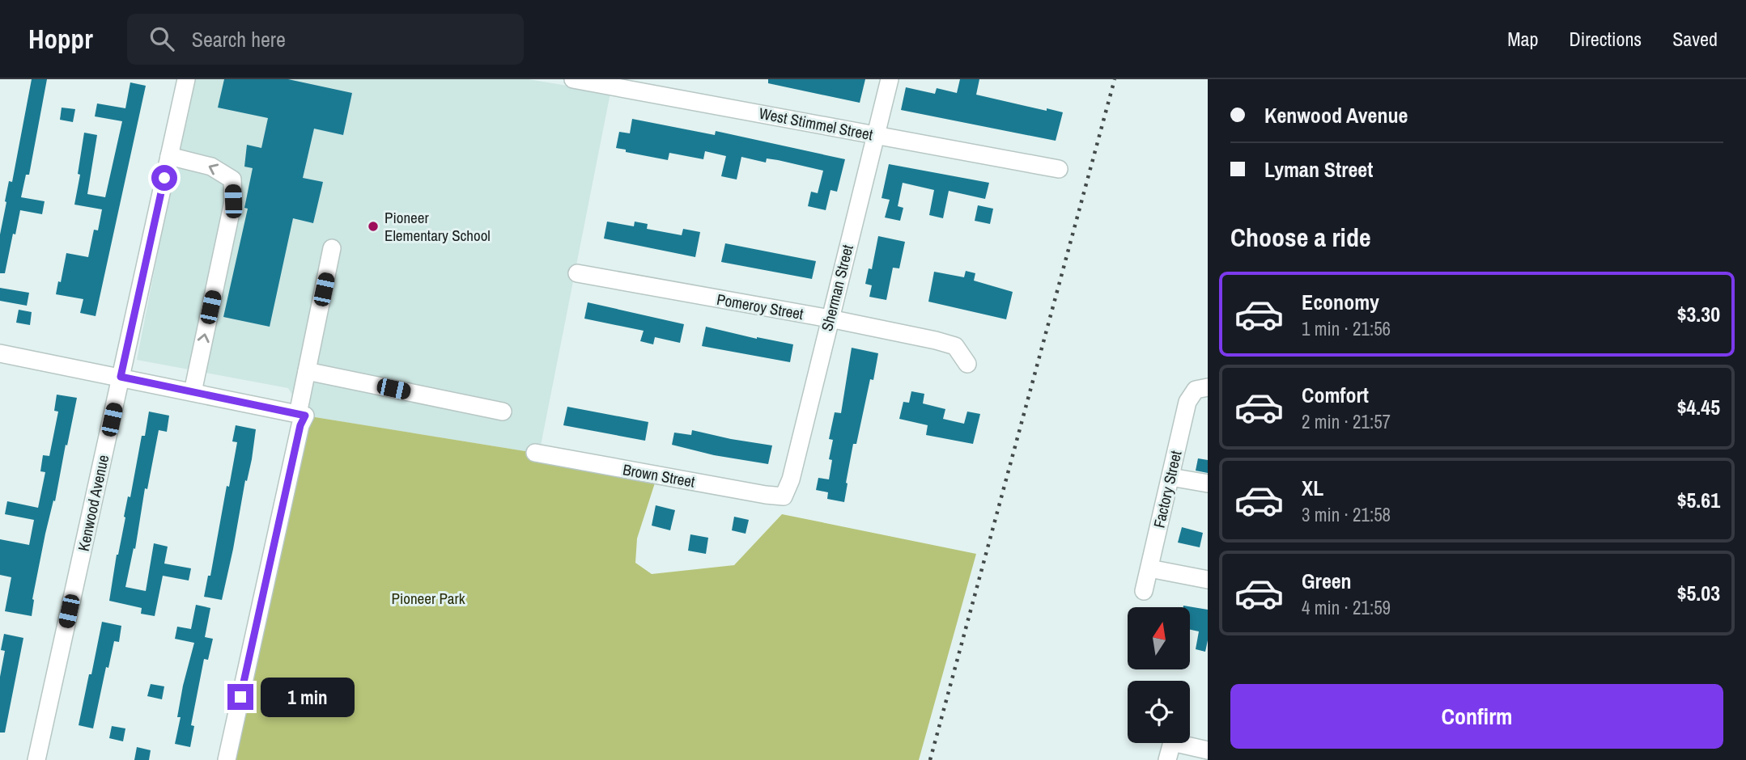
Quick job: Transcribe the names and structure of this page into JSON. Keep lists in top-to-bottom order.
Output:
{
  "streets": {
    "street": [
      "West Stimmel Street",
      "Sherman Street",
      "Pomeroy Street",
      "Brown Street",
      "Factory Street",
      "Kenwood Avenue"
    ]
  },
  "crossings": [
    ["West Stimmel Street", "Sherman Street"],
    ["Sherman Street", "Pomeroy Street"],
    ["Sherman Street", "Brown Street"]
  ],
  "parks": ["Pioneer Park"],
  "places": ["Pioneer Elementary School"],
  "north": "top",
  "page": {
    "header": "Hoppr",
    "search": "Search here",
    "nav": ["Map", "Directions", "Saved"],
    "banner": ["Kenwood Avenue", "Lyman Street"],
    "heading": "Choose a ride",
    "list": [
      {
        "name": "Economy",
        "note": "1 min · 21:56",
        "value": "$3.30"
      },
      {
        "name": "Comfort",
        "note": "2 min · 21:57",
        "value": "$4.45"
      },
      {
        "name": "XL",
        "note": "3 min · 21:58",
        "value": "$5.61"
      },
      {
        "name": "Green",
        "note": "4 min · 21:59",
        "value": "$5.03"
      }
    ],
    "buttons": "Confirm",
    "bubble": "1 min"
  }
}
